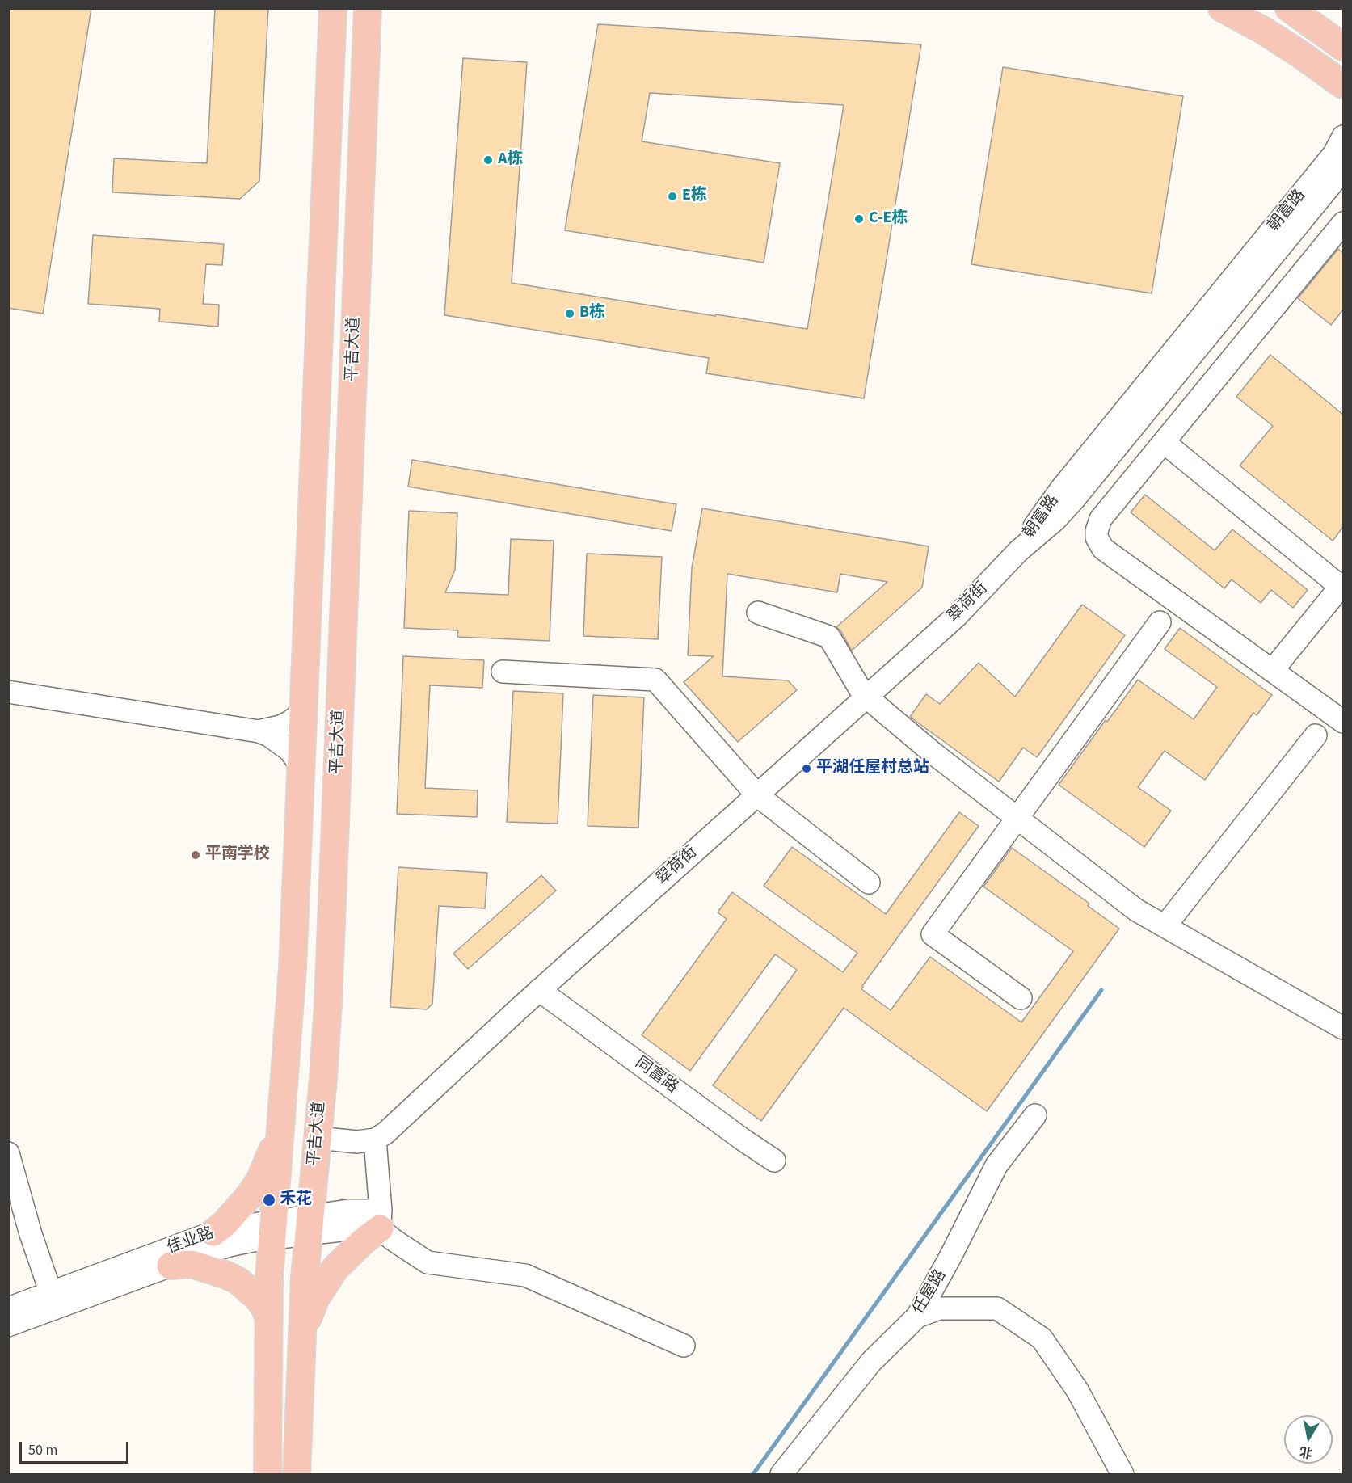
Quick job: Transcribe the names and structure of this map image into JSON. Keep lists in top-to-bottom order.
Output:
{
  "streets": {
    "main road": ["平吉大道"],
    "street": [
      "朝富路",
      "翠荷街",
      "同富路",
      "佳业路",
      "任屋路"
    ]
  },
  "crossings": [
    ["朝富路", "翠荷街"],
    ["平吉大道", "佳业路"],
    ["翠荷街", "同富路"]
  ],
  "places": [
    "A栋",
    "E栋",
    "C-E栋",
    "B栋",
    "平湖任屋村总站",
    "平南学校",
    "禾花"
  ],
  "scale_bar": "50 m",
  "north": "bottom"
}
